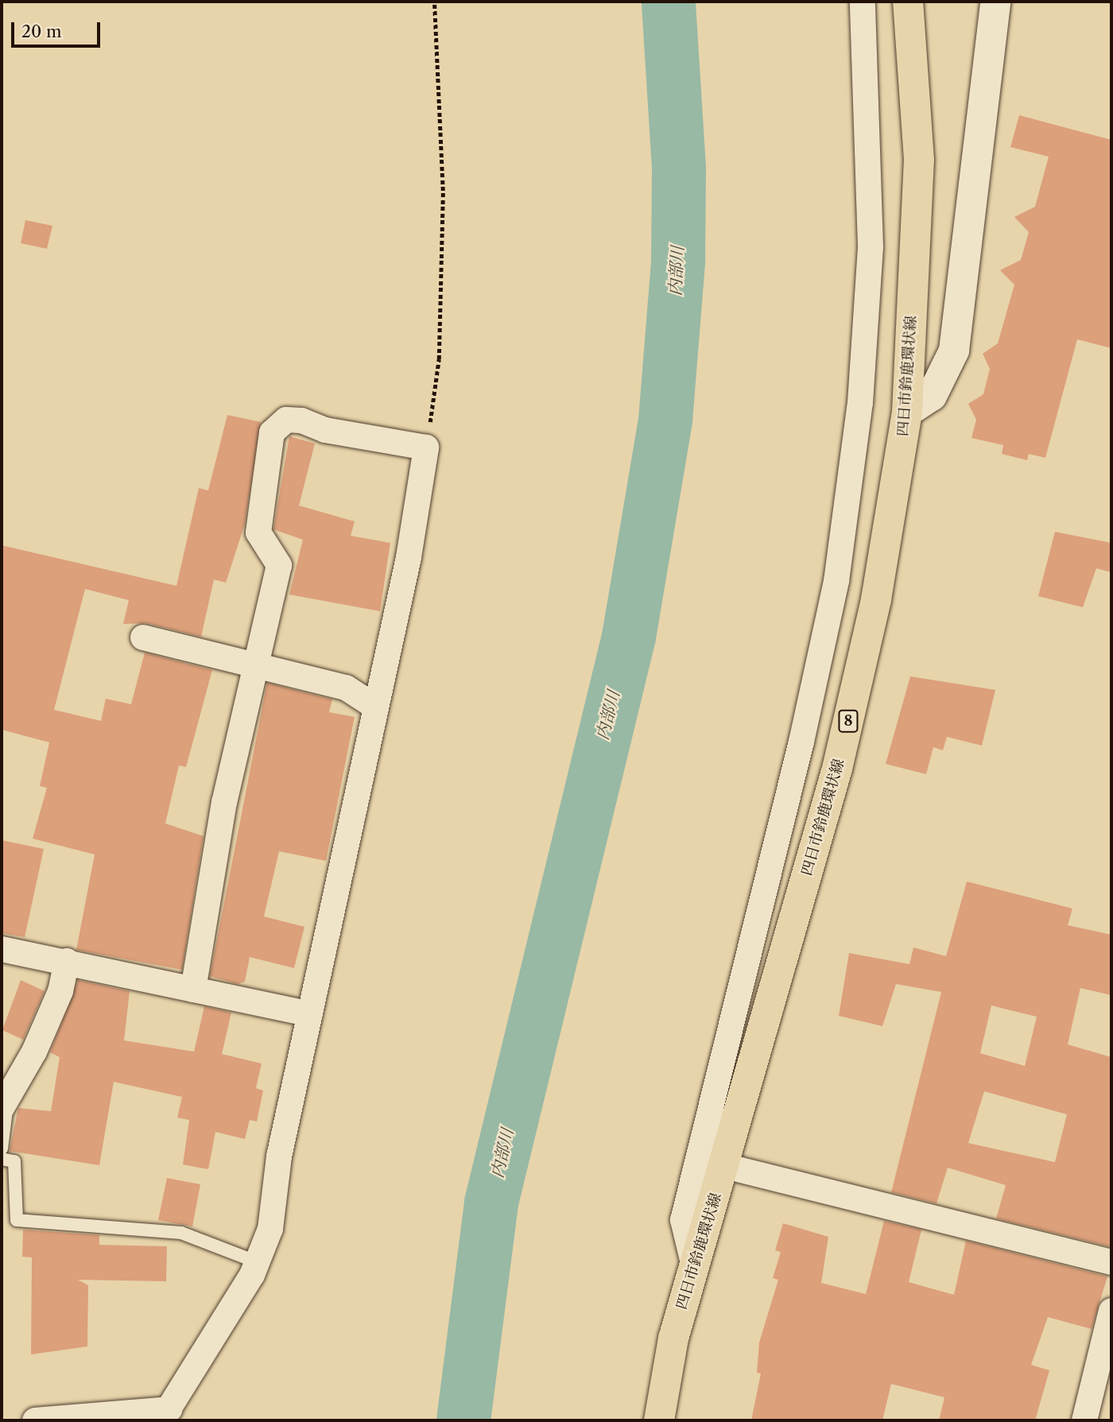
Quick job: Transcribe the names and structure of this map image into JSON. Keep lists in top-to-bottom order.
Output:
{
  "streets": {
    "main road": ["四日市鈴鹿環状線", "8"]
  },
  "water": ["内部川"],
  "scale_bar": "20 m"
}
